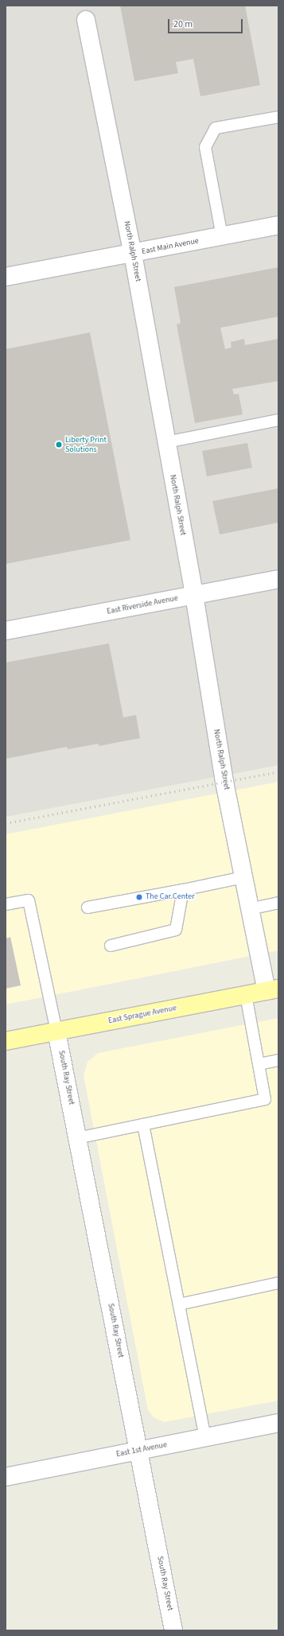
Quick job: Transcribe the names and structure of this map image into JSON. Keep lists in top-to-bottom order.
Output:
{
  "streets": {
    "main road": ["East Sprague Avenue"],
    "street": [
      "East Main Avenue",
      "North Ralph Street",
      "East Riverside Avenue",
      "South Ray Street",
      "East 1st Avenue"
    ]
  },
  "crossings": [
    ["East Main Avenue", "North Ralph Street"],
    ["North Ralph Street", "East Riverside Avenue"],
    ["North Ralph Street", "East Sprague Avenue"],
    ["East Sprague Avenue", "South Ray Street"],
    ["South Ray Street", "East 1st Avenue"]
  ],
  "places": ["Liberty Print Solutions", "The Car Center"],
  "scale_bar": "20 m"
}
